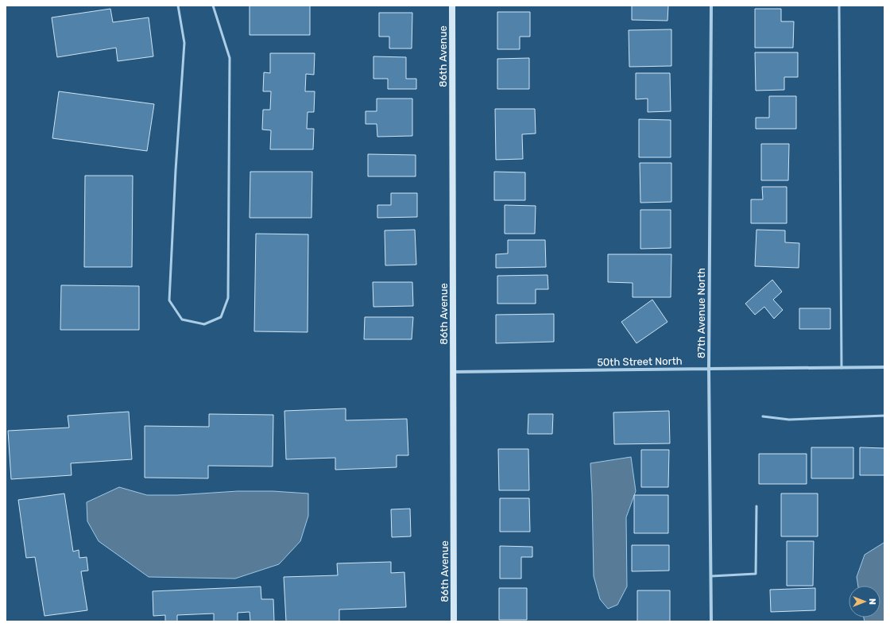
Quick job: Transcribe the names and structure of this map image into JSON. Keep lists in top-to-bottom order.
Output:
{
  "streets": {
    "street": ["86th Avenue", "87th Avenue North", "50th Street North"]
  },
  "crossings": [
    ["86th Avenue", "50th Street North"],
    ["87th Avenue North", "50th Street North"]
  ],
  "north": "right"
}
